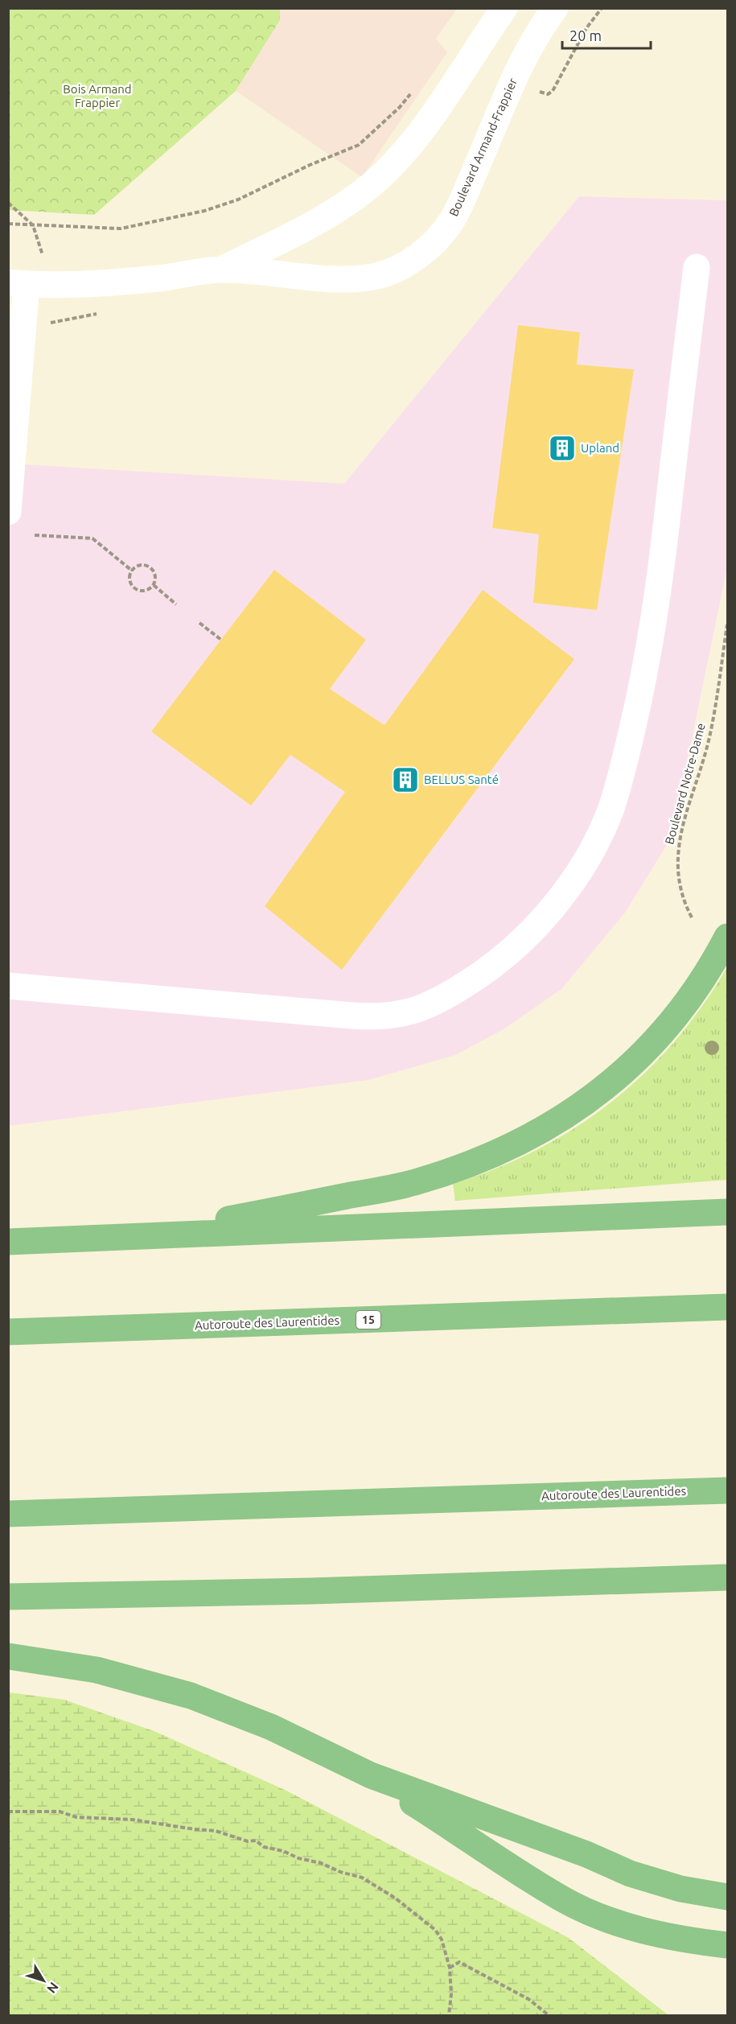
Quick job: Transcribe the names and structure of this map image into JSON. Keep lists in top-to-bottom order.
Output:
{
  "streets": {
    "highway": ["15", "Autoroute des Laurentides"],
    "street": ["Boulevard Armand-Frappier"],
    "path": ["Boulevard Notre-Dame"]
  },
  "parks": ["Bois Armand Frappier"],
  "places": {
    "building": ["Upland", "BELLUS Santé"]
  },
  "scale_bar": "20 m",
  "north": "bottom right"
}
